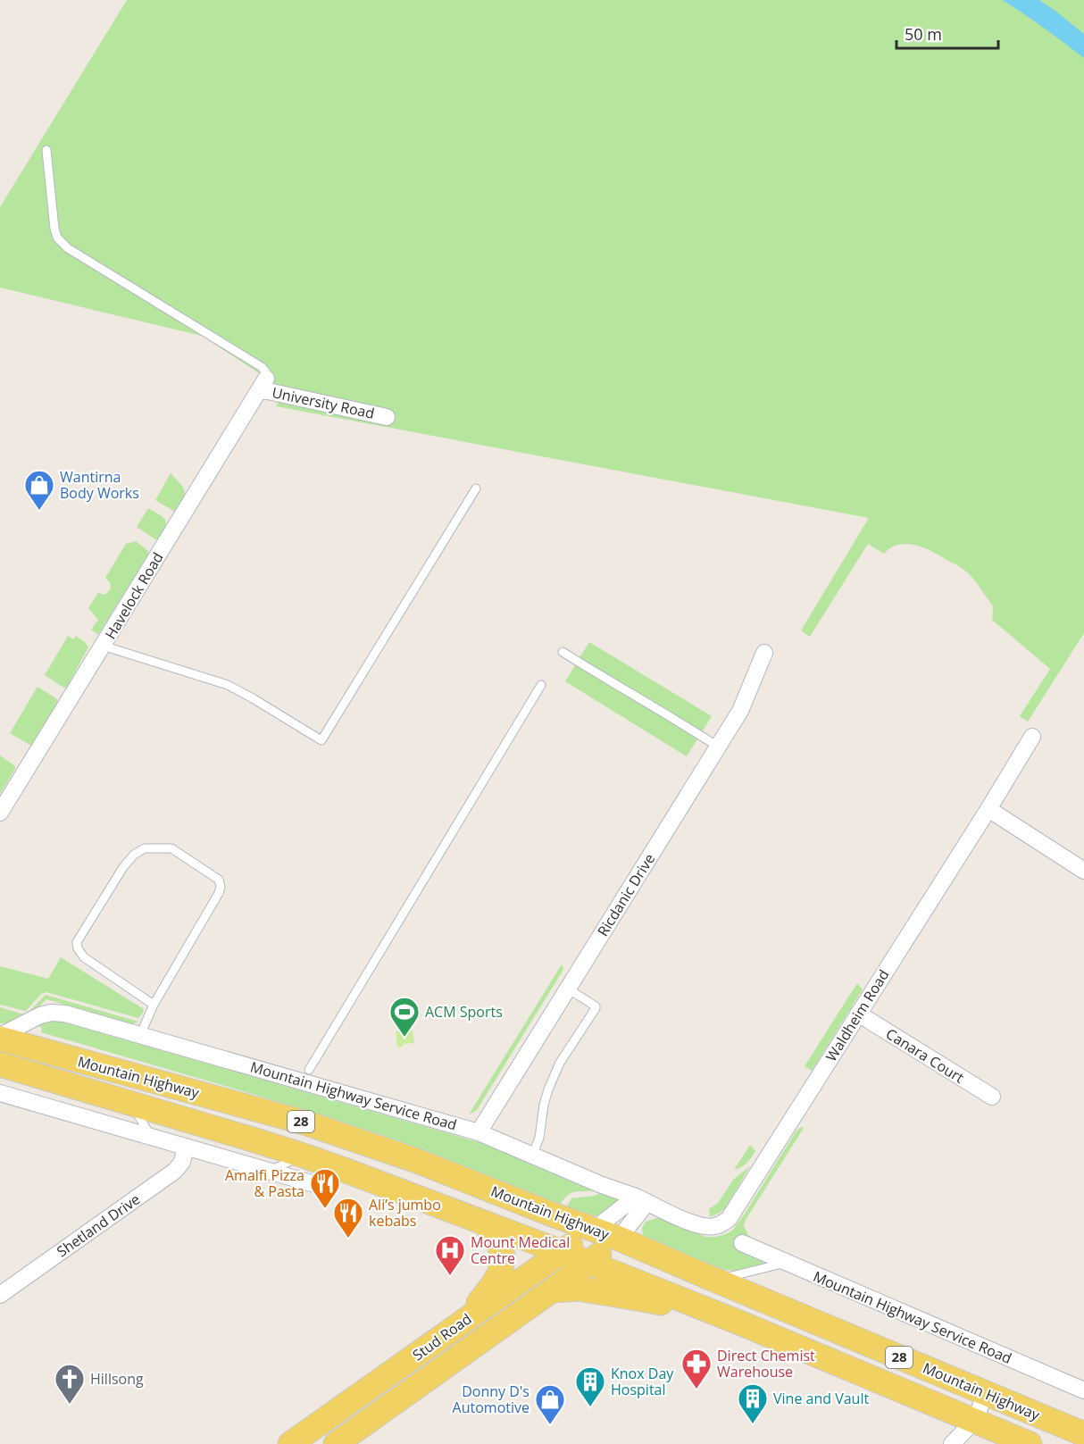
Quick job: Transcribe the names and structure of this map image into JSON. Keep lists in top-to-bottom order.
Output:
{
  "streets": {
    "main road": ["Mountain Highway", "28", "Stud Road"],
    "street": [
      "University Road",
      "Havelock Road",
      "Ricdanic Drive",
      "Waldheim Road",
      "Canara Court",
      "Mountain Highway Service Road",
      "Shetland Drive"
    ]
  },
  "crossings": [
    ["University Road", "Havelock Road"],
    ["Ricdanic Drive", "Mountain Highway Service Road"],
    ["Waldheim Road", "Canara Court"],
    ["Waldheim Road", "Mountain Highway Service Road"],
    ["Mountain Highway", "Mountain Highway Service Road"],
    ["Mountain Highway", "Stud Road"]
  ],
  "places": {
    "shop": ["Wantirna Body Works", "Donny D's Automotive"],
    "sports": ["ACM Sports"],
    "restaurant": ["Amalfi Pizza & Pasta", "Ali’s jumbo kebabs"],
    "hospital": ["Mount Medical Centre"],
    "pharmacy": ["Direct Chemist Warehouse"],
    "church": ["Hillsong"],
    "building": ["Knox Day Hospital", "Vine and Vault"]
  },
  "scale_bar": "50 m"
}
